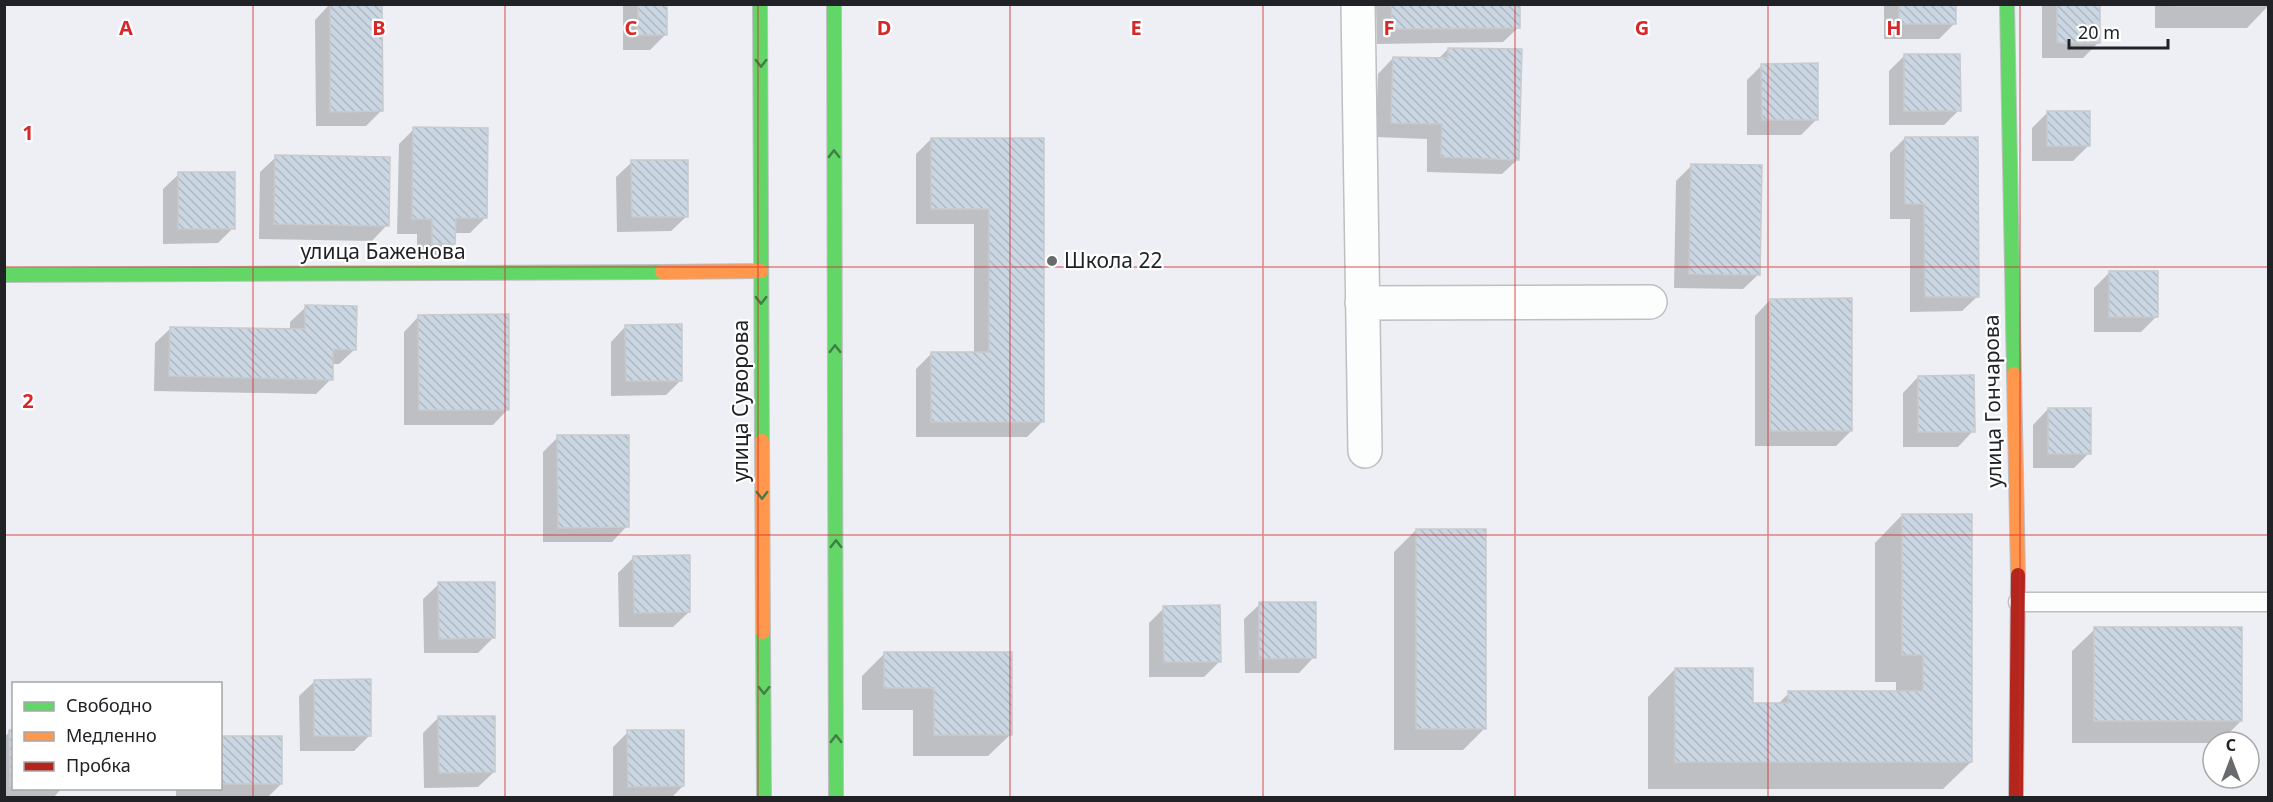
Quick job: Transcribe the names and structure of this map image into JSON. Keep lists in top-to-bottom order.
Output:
{
  "streets": {
    "main road": ["улица Баженова", "улица Суворова", "улица Гончарова"]
  },
  "crossings": [
    ["улица Баженова", "улица Суворова"]
  ],
  "places": ["Школа 22"],
  "legend": ["Свободно", "Медленно", "Пробка"],
  "scale_bar": "20 m",
  "north": "top",
  "grid": {
    "columns": [
      "A",
      "B",
      "C",
      "D",
      "E",
      "F",
      "G",
      "H"
    ],
    "rows": ["1", "2"]
  }
}
